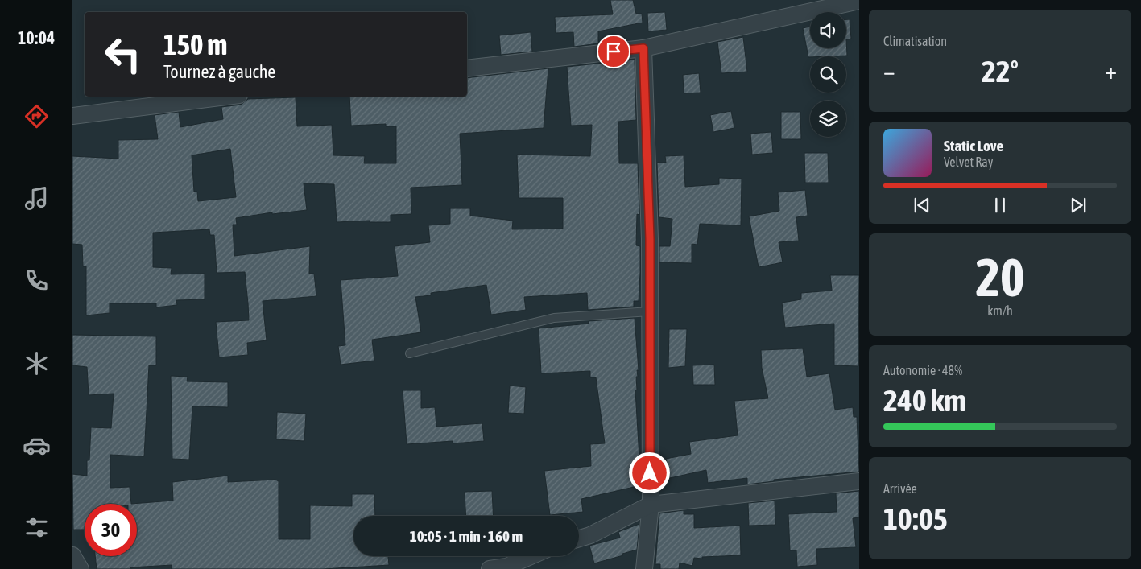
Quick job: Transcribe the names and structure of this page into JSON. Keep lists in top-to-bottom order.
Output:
{
  "page": {
    "tabs": "10:04",
    "tile": [
      "Climatisation",
      ["20", "km/h"],
      ["Autonomie · 48%", "240 km"],
      ["Arrivée", "10:05"]
    ],
    "turn": ["150 m", "Tournez à gauche"],
    "heat": ["−", "22°", "+"],
    "song": ["Static Love", "Velvet Ray"],
    "limit": "30",
    "trip": "10:05 · 1 min · 160 m"
  }
}
